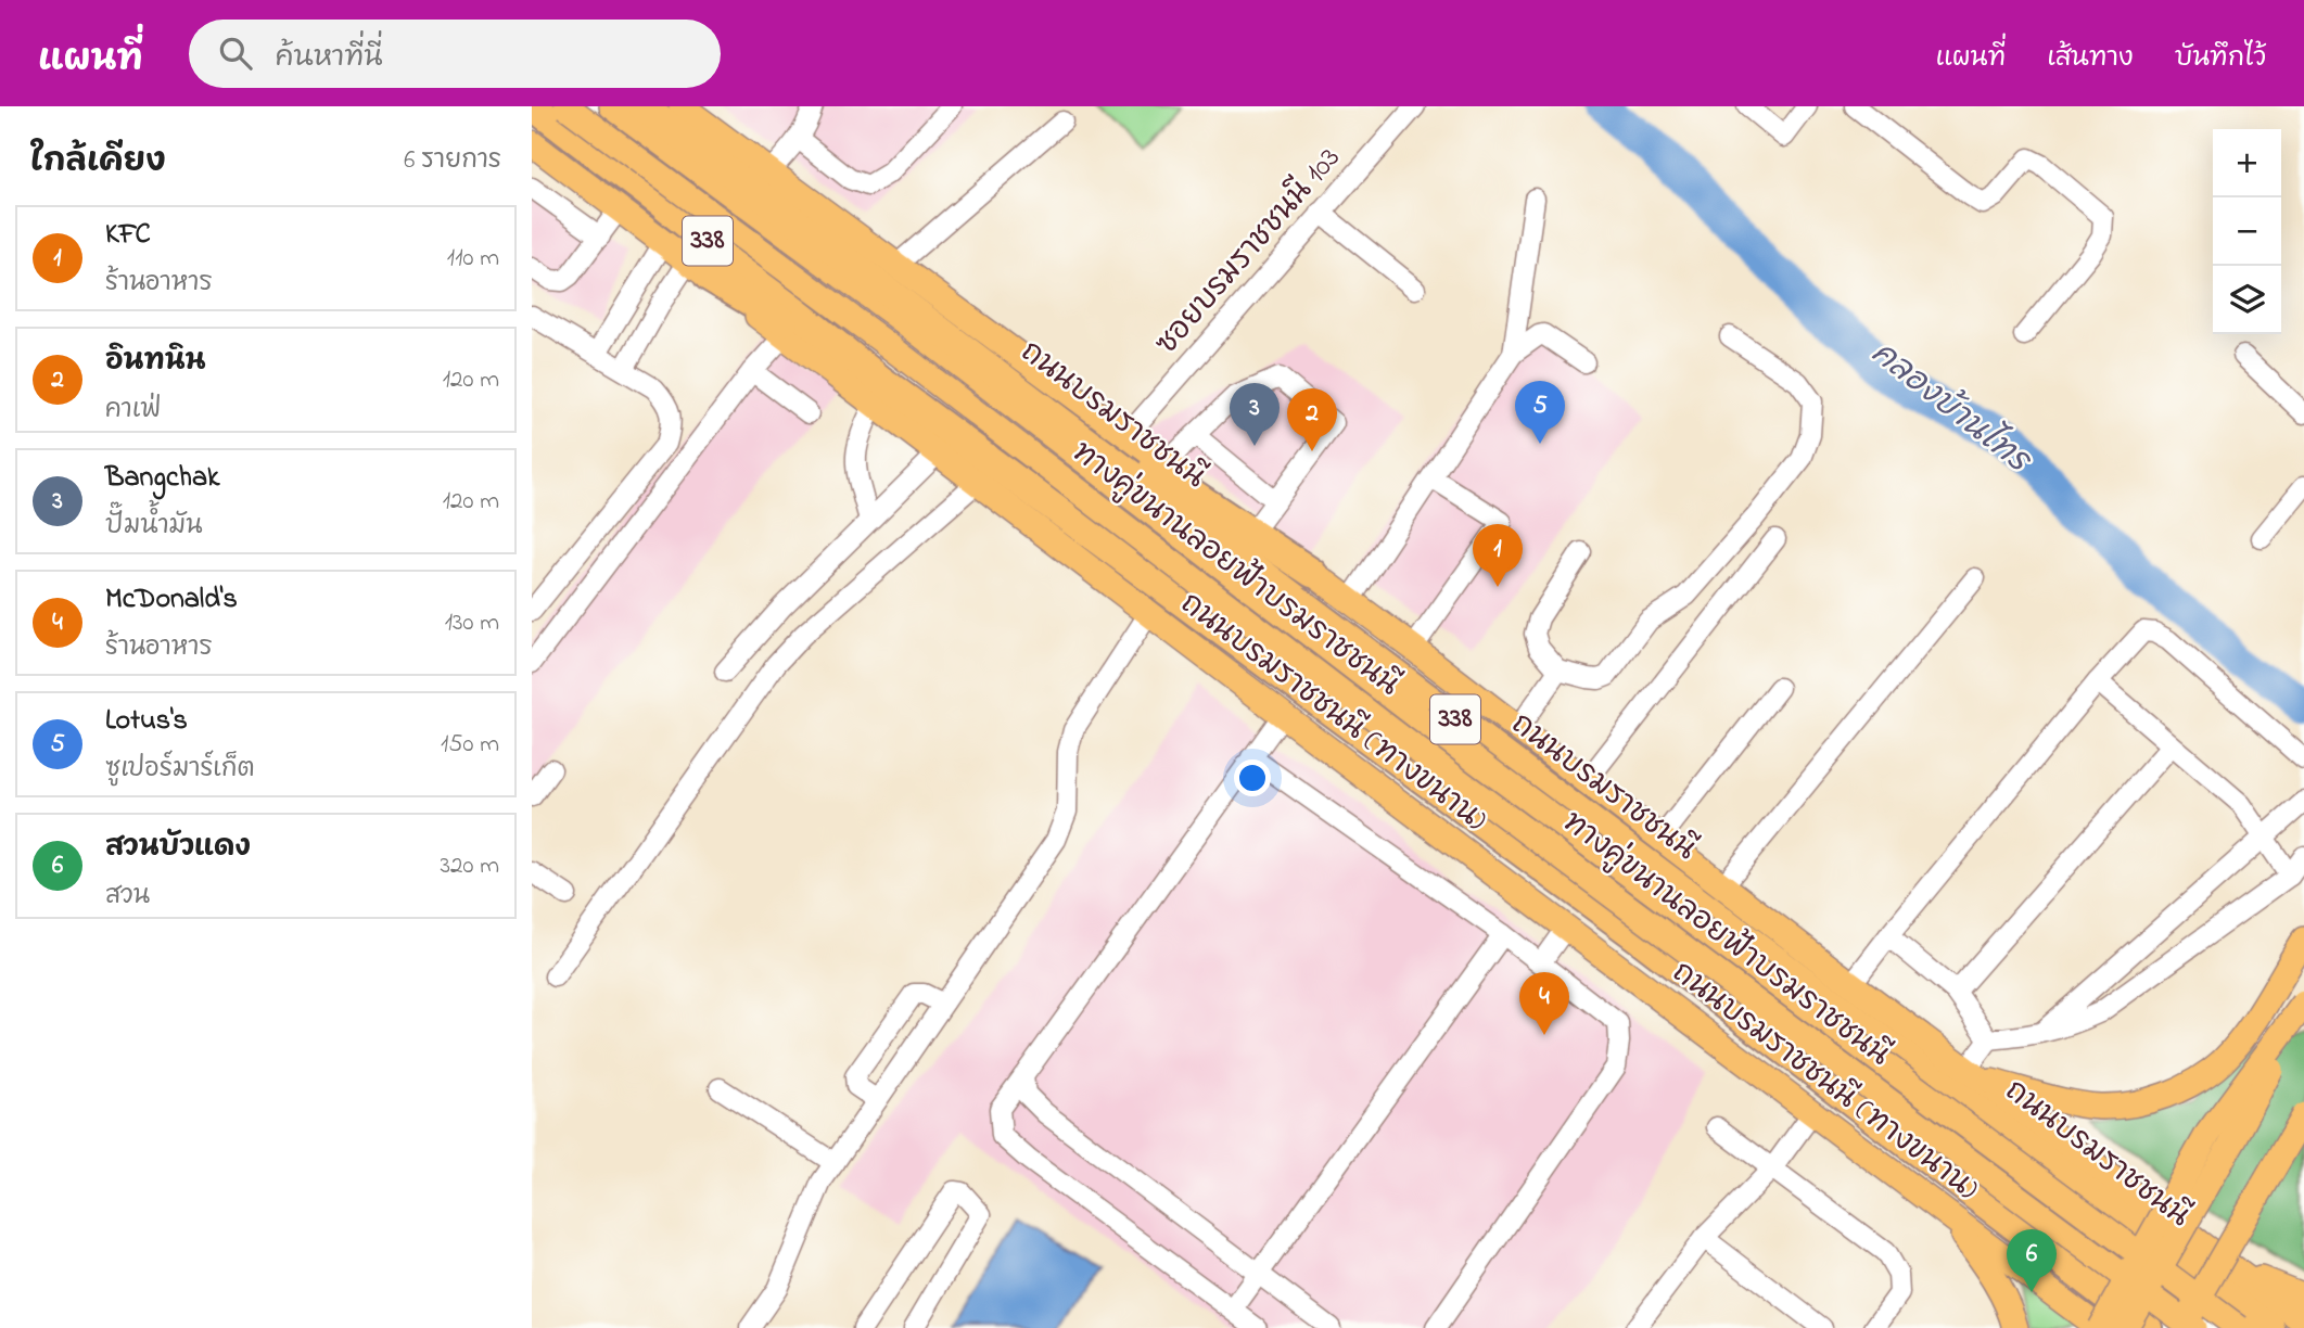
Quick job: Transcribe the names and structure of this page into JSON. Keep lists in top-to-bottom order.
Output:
{
  "streets": {
    "highway": ["338", "ถนนบรมราชชนนี"],
    "main road": ["ทางคู่ขนานลอยฟ้าบรมราชชนนี", "ถนนบรมราชชนนี (ทางขนาน)"],
    "street": ["ซอยบรมราชชนนี 103"]
  },
  "crossings": [
    ["338", "ซอยบรมราชชนนี 103"],
    ["338", "ถนนบรมราชชนนี (ทางขนาน)"]
  ],
  "water": ["คลองบ้านไทร"],
  "page": {
    "header": "แผนที่",
    "search": "ค้นหาที่นี่",
    "nav": ["แผนที่", "เส้นทาง", "บันทึกไว้"],
    "heading": ["ใกล้เคียง", "6 รายการ"],
    "map_buttons": ["+", "−"],
    "list": [
      {
        "mark": "1",
        "name": "KFC",
        "note": "ร้านอาหาร",
        "value": "110 m"
      },
      {
        "mark": "2",
        "name": "อินทนิน",
        "note": "คาเฟ่",
        "value": "120 m"
      },
      {
        "mark": "3",
        "name": "Bangchak",
        "note": "ปั๊มน้ำมัน",
        "value": "120 m"
      },
      {
        "mark": "4",
        "name": "McDonald's",
        "note": "ร้านอาหาร",
        "value": "130 m"
      },
      {
        "mark": "5",
        "name": "Lotus's",
        "note": "ซูเปอร์มาร์เก็ต",
        "value": "150 m"
      },
      {
        "mark": "6",
        "name": "สวนบัวแดง",
        "note": "สวน",
        "value": "320 m"
      }
    ],
    "pins": [
      "5",
      "3",
      "2",
      "1",
      "4",
      "6"
    ]
  }
}
